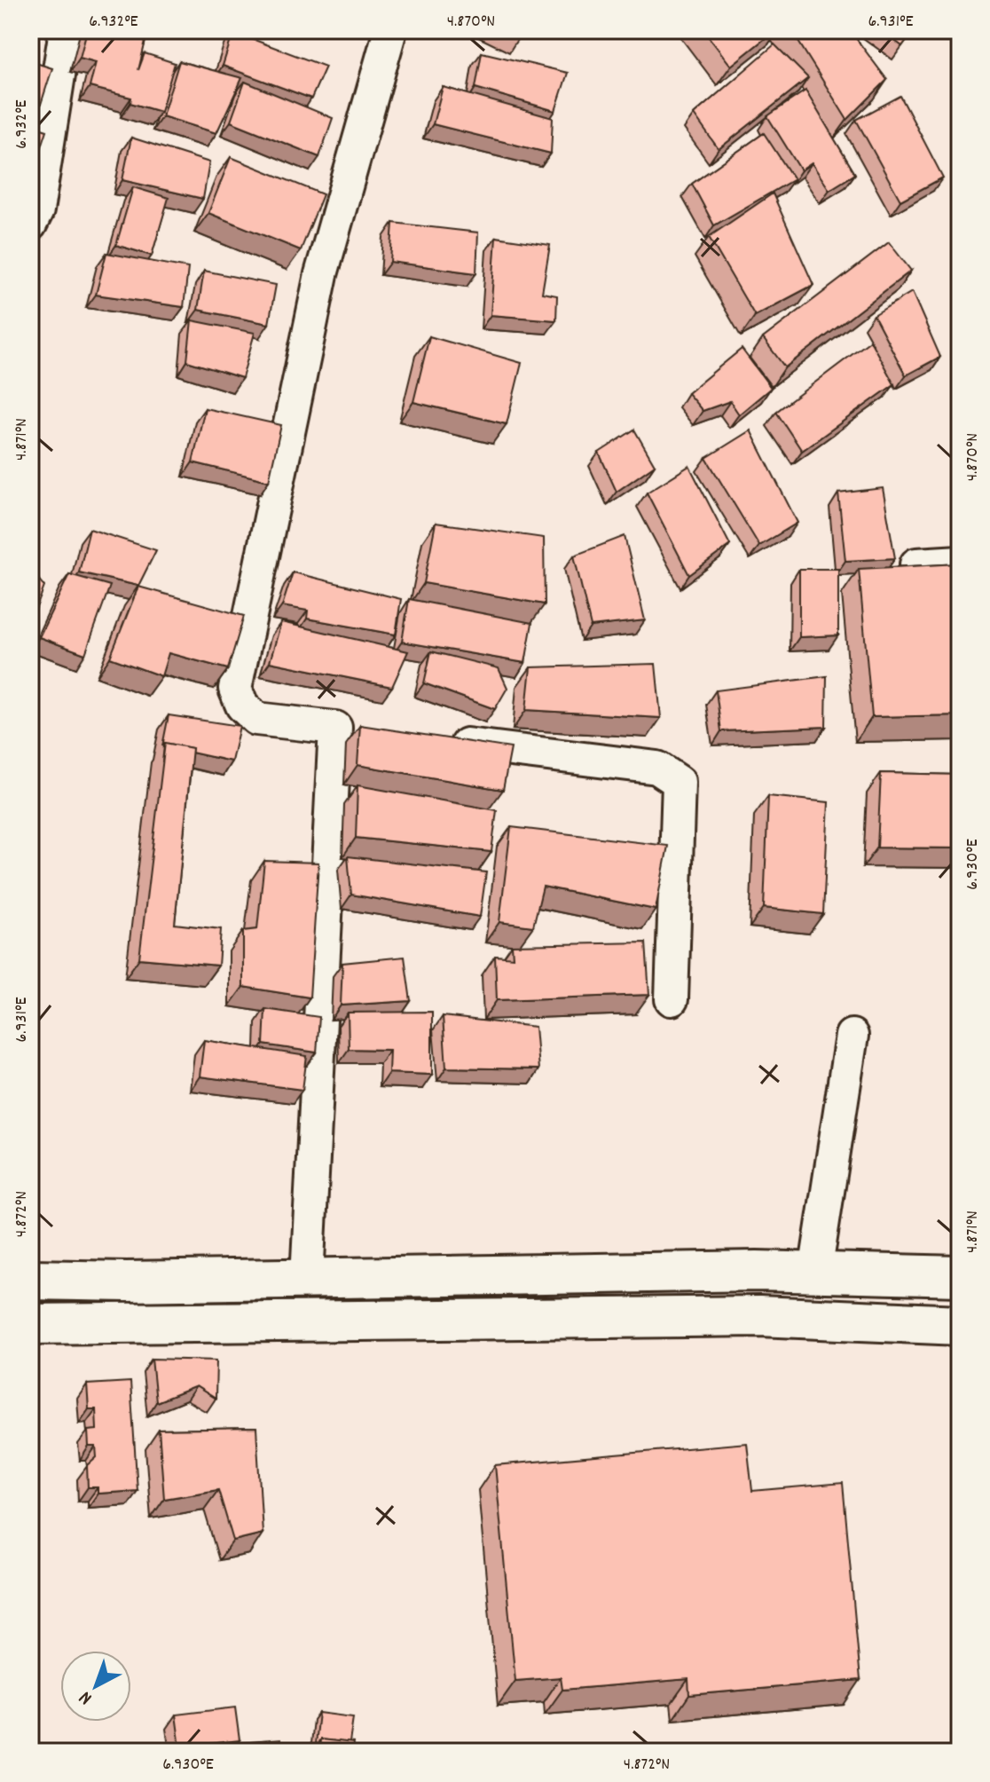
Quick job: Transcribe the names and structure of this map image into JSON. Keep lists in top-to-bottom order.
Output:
{
  "north": "bottom left",
  "coordinates": [
    "6.932°E",
    "4.870°N",
    "6.931°E",
    "4.871°N",
    "6.930°E",
    "4.872°N"
  ]
}
